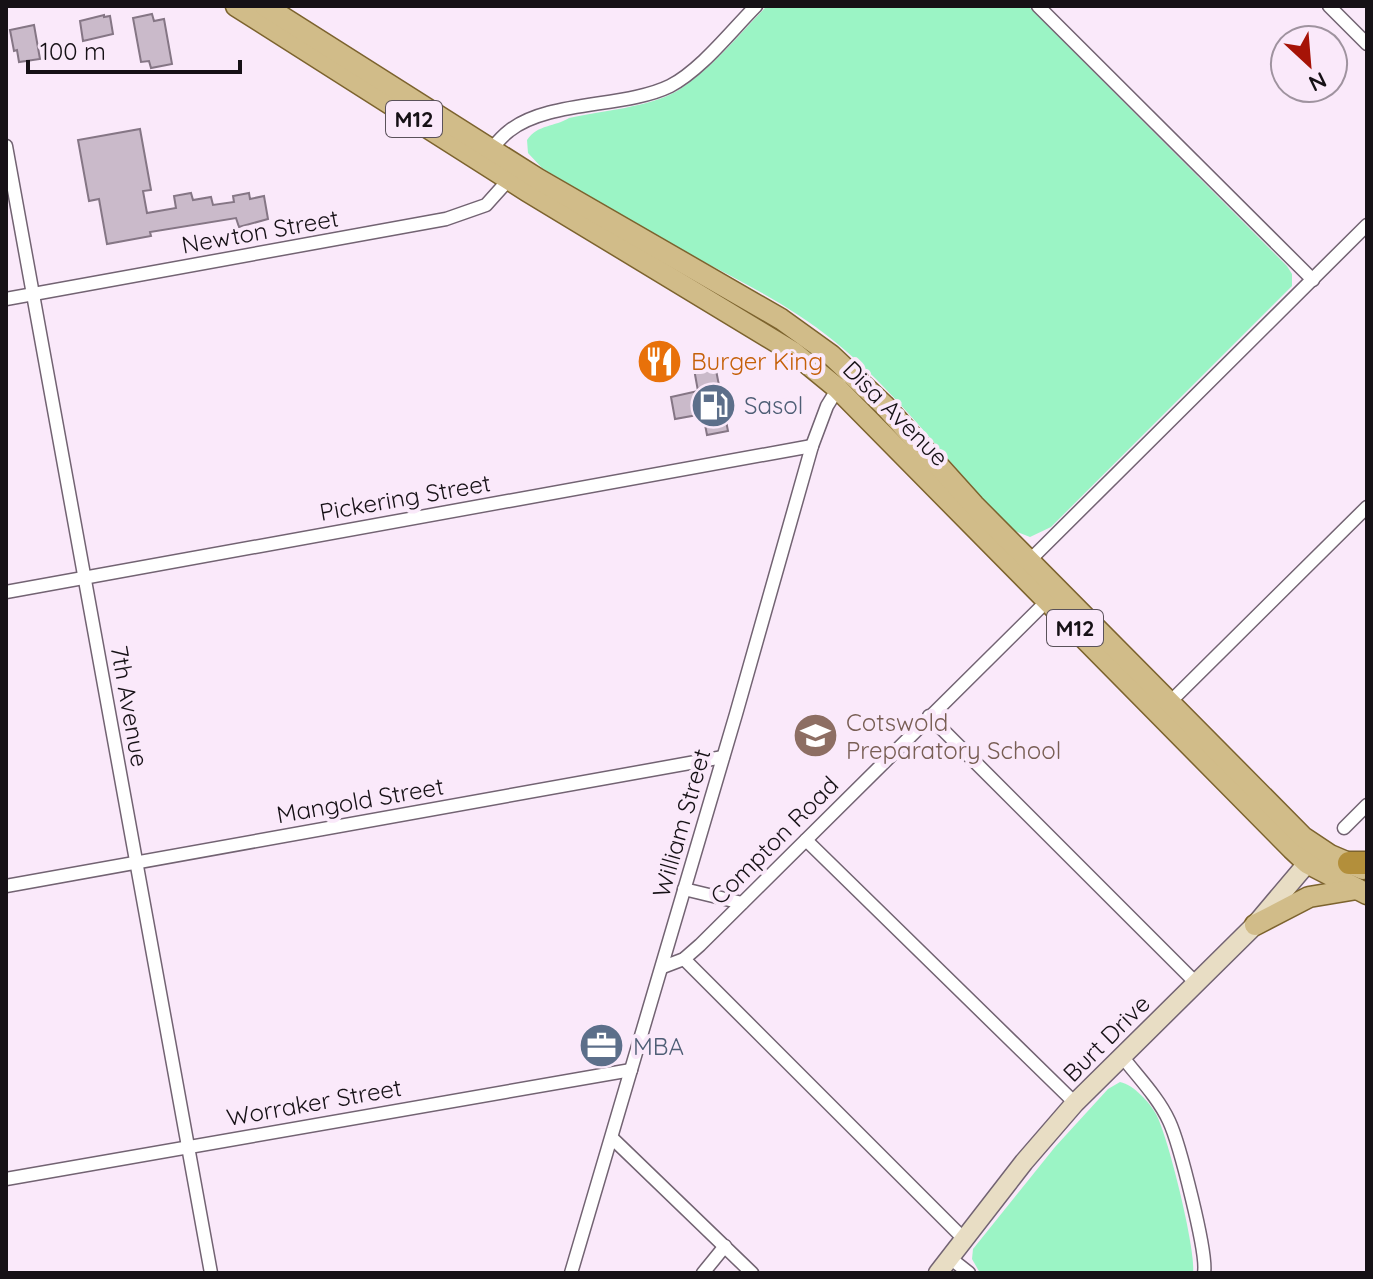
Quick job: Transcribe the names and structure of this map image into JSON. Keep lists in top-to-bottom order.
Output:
{
  "streets": {
    "main road": ["M12", "Disa Avenue"],
    "street": [
      "Newton Street",
      "Pickering Street",
      "7th Avenue",
      "Mangold Street",
      "William Street",
      "Compton Road",
      "Burt Drive",
      "Worraker Street"
    ]
  },
  "crossings": [
    ["Newton Street", "Disa Avenue"],
    ["Newton Street", "7th Avenue"],
    ["Disa Avenue", "William Street"],
    ["Disa Avenue", "Compton Road"],
    ["Disa Avenue", "Burt Drive"],
    ["Pickering Street", "7th Avenue"],
    ["Pickering Street", "William Street"],
    ["7th Avenue", "Mangold Street"],
    ["7th Avenue", "Worraker Street"],
    ["Mangold Street", "William Street"],
    ["William Street", "Compton Road"],
    ["William Street", "Worraker Street"]
  ],
  "places": {
    "restaurant": ["Burger King"],
    "fuel station": ["Sasol"],
    "school or university": ["Cotswold Preparatory School"],
    "office": ["MBA"]
  },
  "scale_bar": "100 m",
  "north": "bottom right"
}
